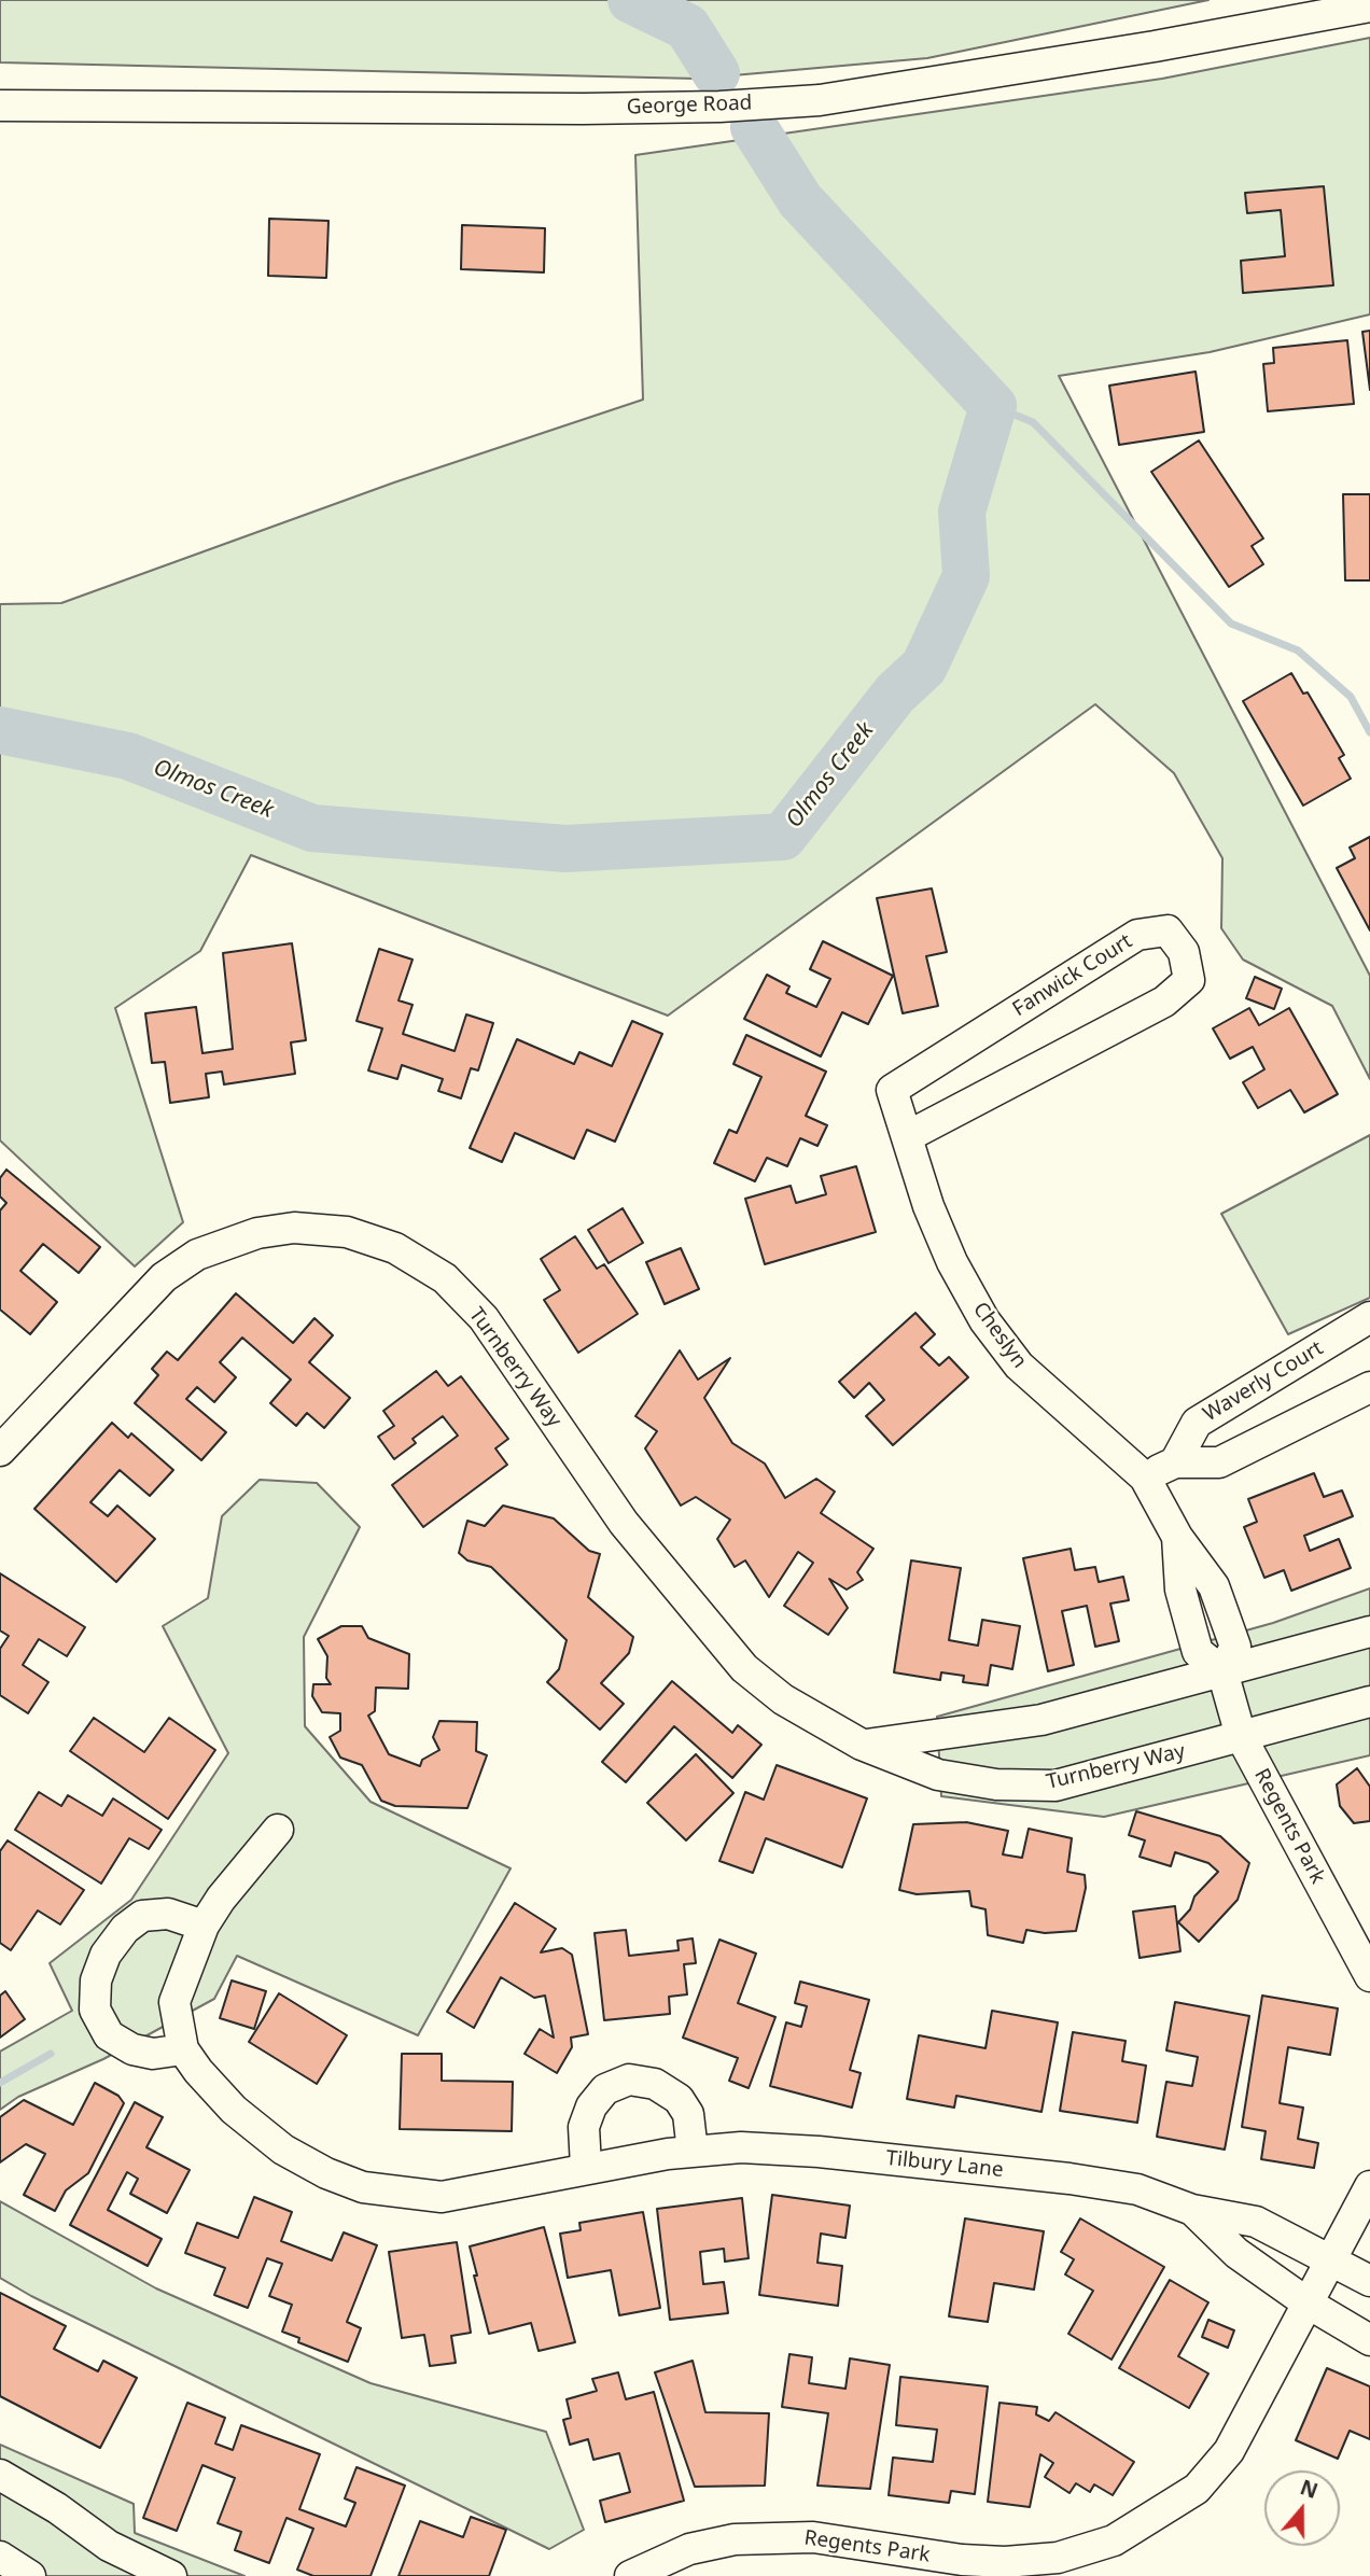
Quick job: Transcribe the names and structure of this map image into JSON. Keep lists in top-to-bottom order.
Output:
{
  "streets": {
    "street": [
      "George Road",
      "Fanwick Court",
      "Cheslyn",
      "Turnberry Way",
      "Waverly Court",
      "Regents Park",
      "Tilbury Lane"
    ]
  },
  "crossings": [
    ["Fanwick Court", "Cheslyn"],
    ["Cheslyn", "Regents Park"],
    ["Turnberry Way", "Regents Park"],
    ["Regents Park", "Tilbury Lane"]
  ],
  "water": ["Olmos Creek"],
  "north": "top"
}
